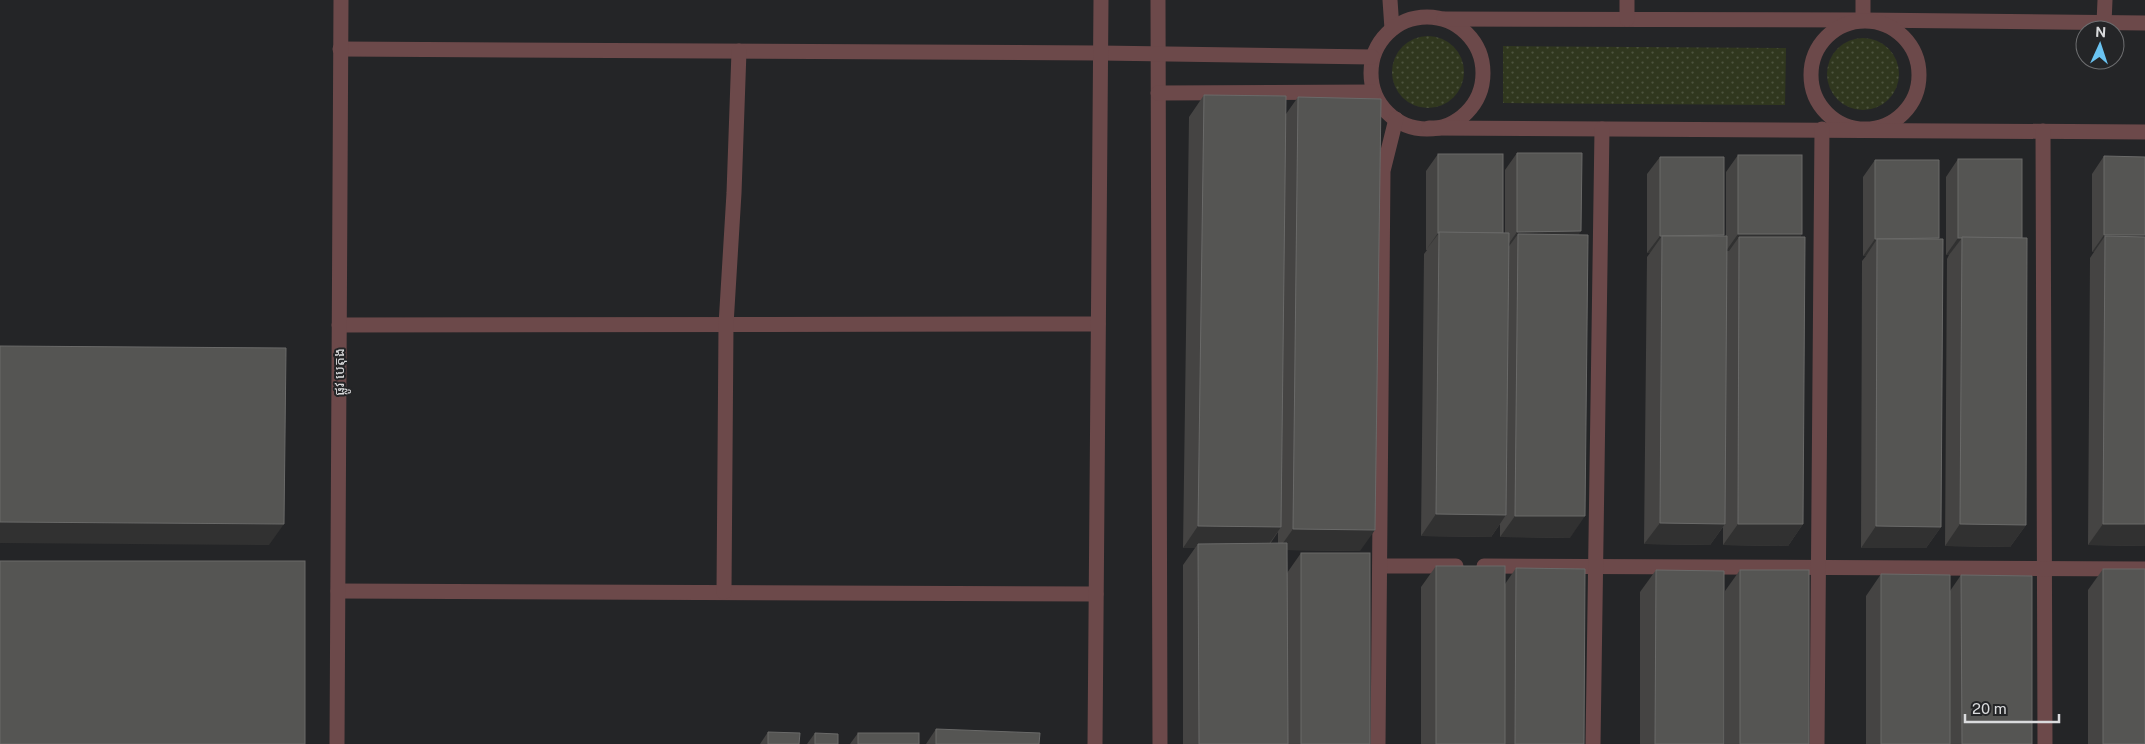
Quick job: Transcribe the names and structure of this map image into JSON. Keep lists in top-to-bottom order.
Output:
{
  "streets": {
    "street": ["ផ្លូវ បេតុង"]
  },
  "scale_bar": "20 m",
  "north": "top"
}
